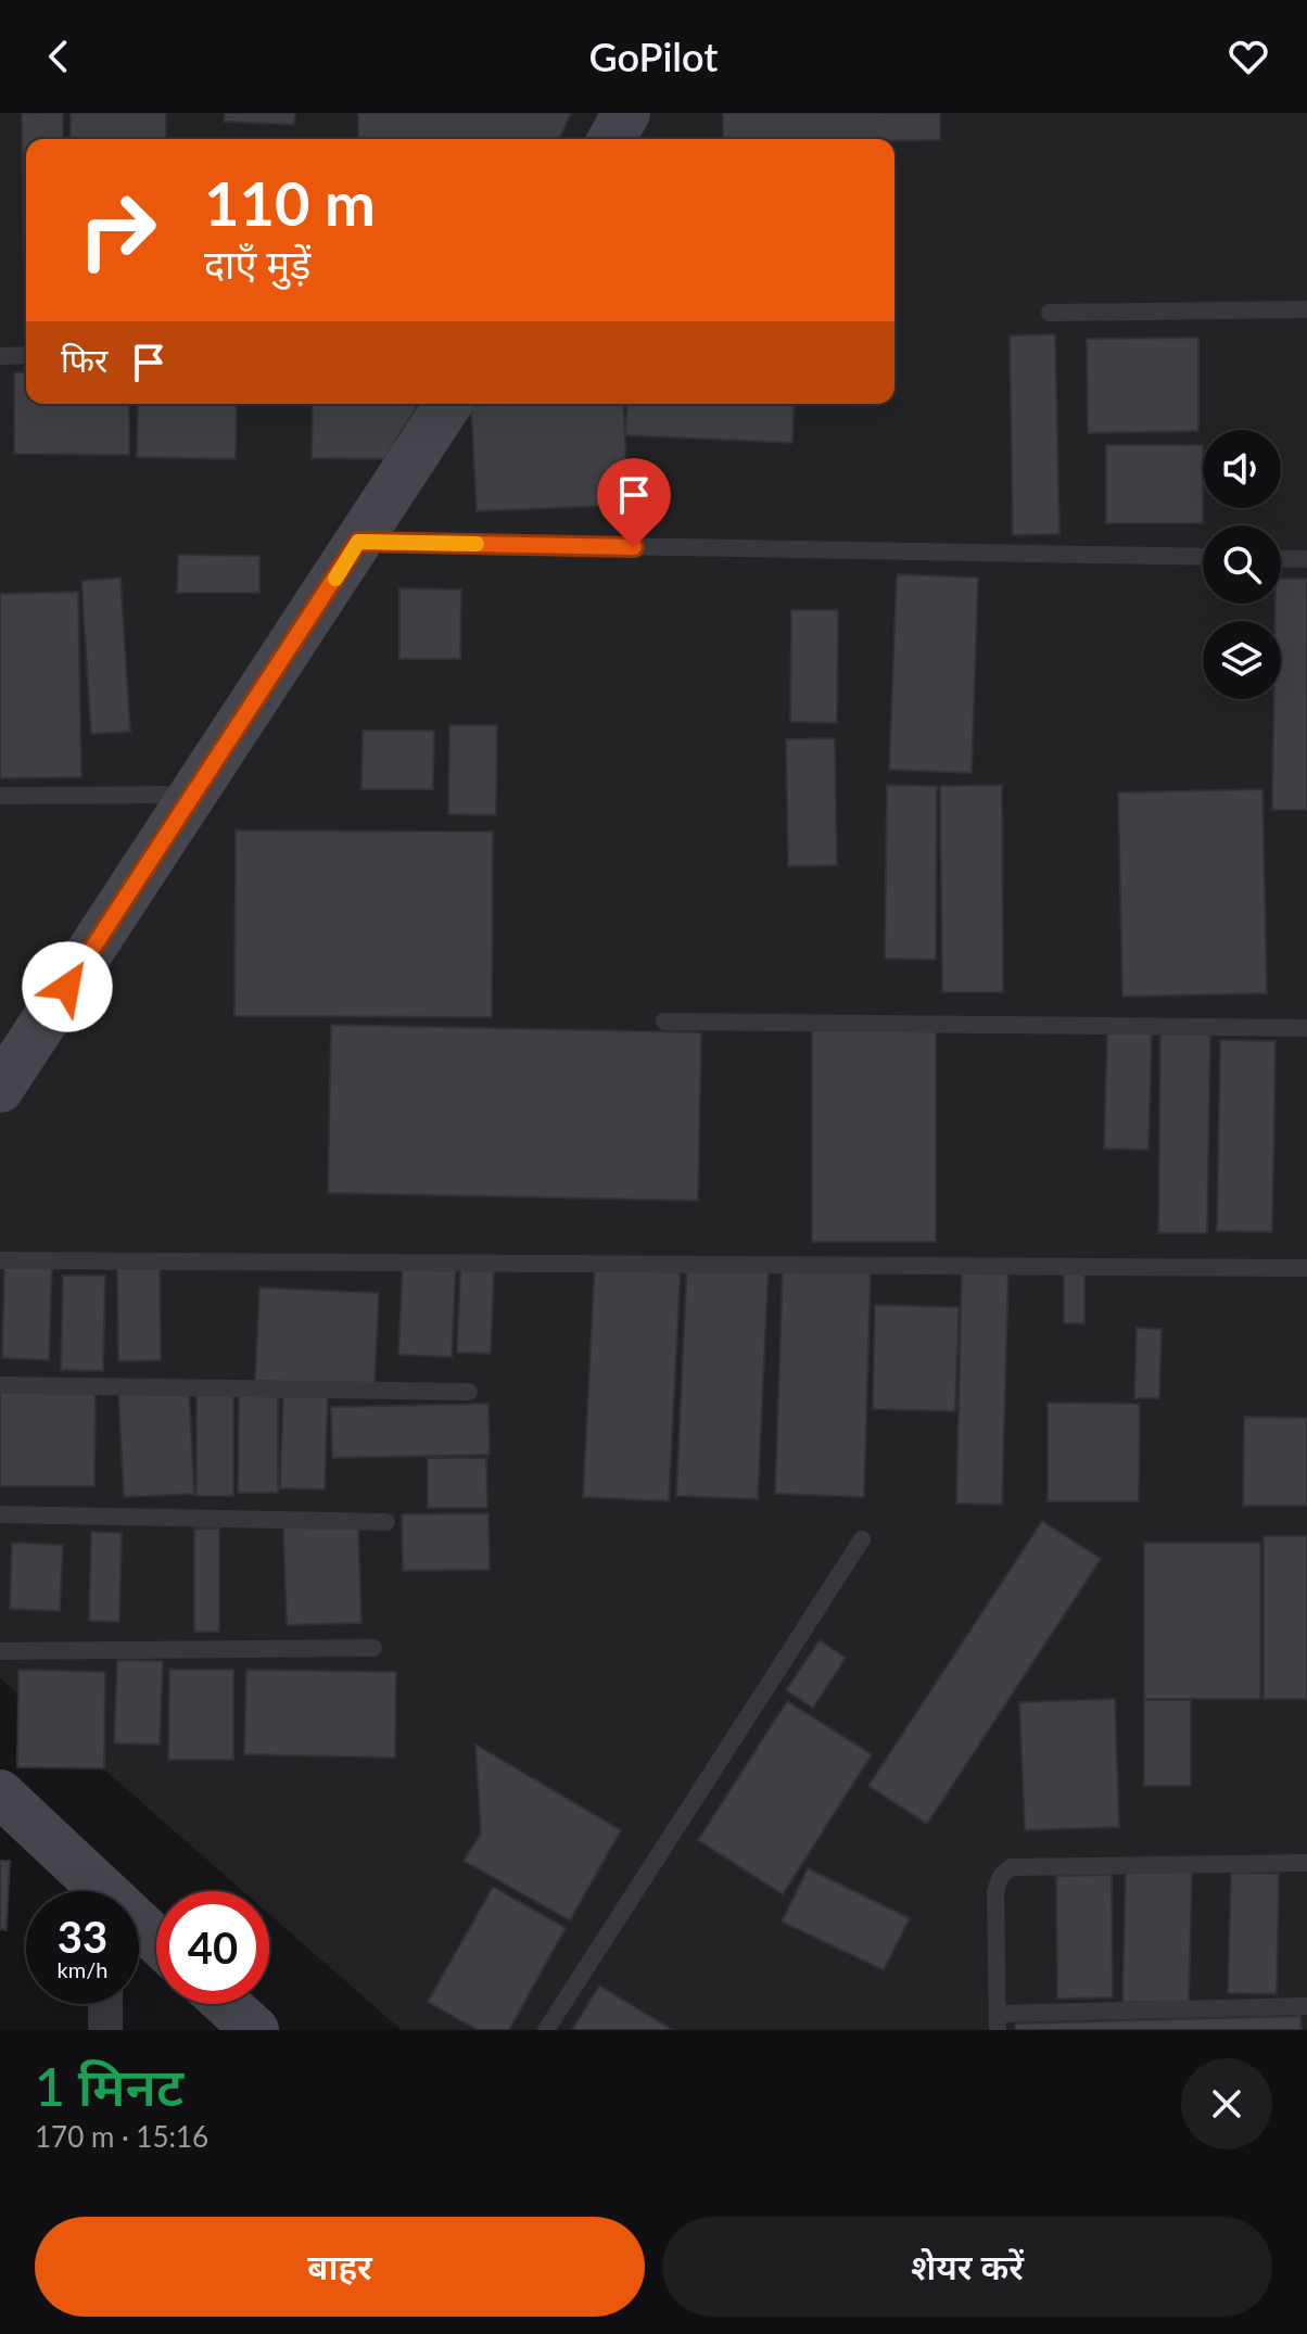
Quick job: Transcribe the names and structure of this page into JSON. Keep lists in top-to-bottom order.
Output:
{
  "page": {
    "header": "GoPilot",
    "turn": ["110 m", "दाएँ मुड़ें"],
    "then": "फिर",
    "speed": "33 km/h",
    "limit": "40",
    "heading": ["1 मिनट", "170 m · 15:16"],
    "buttons": ["बाहर", "शेयर करें"]
  }
}
